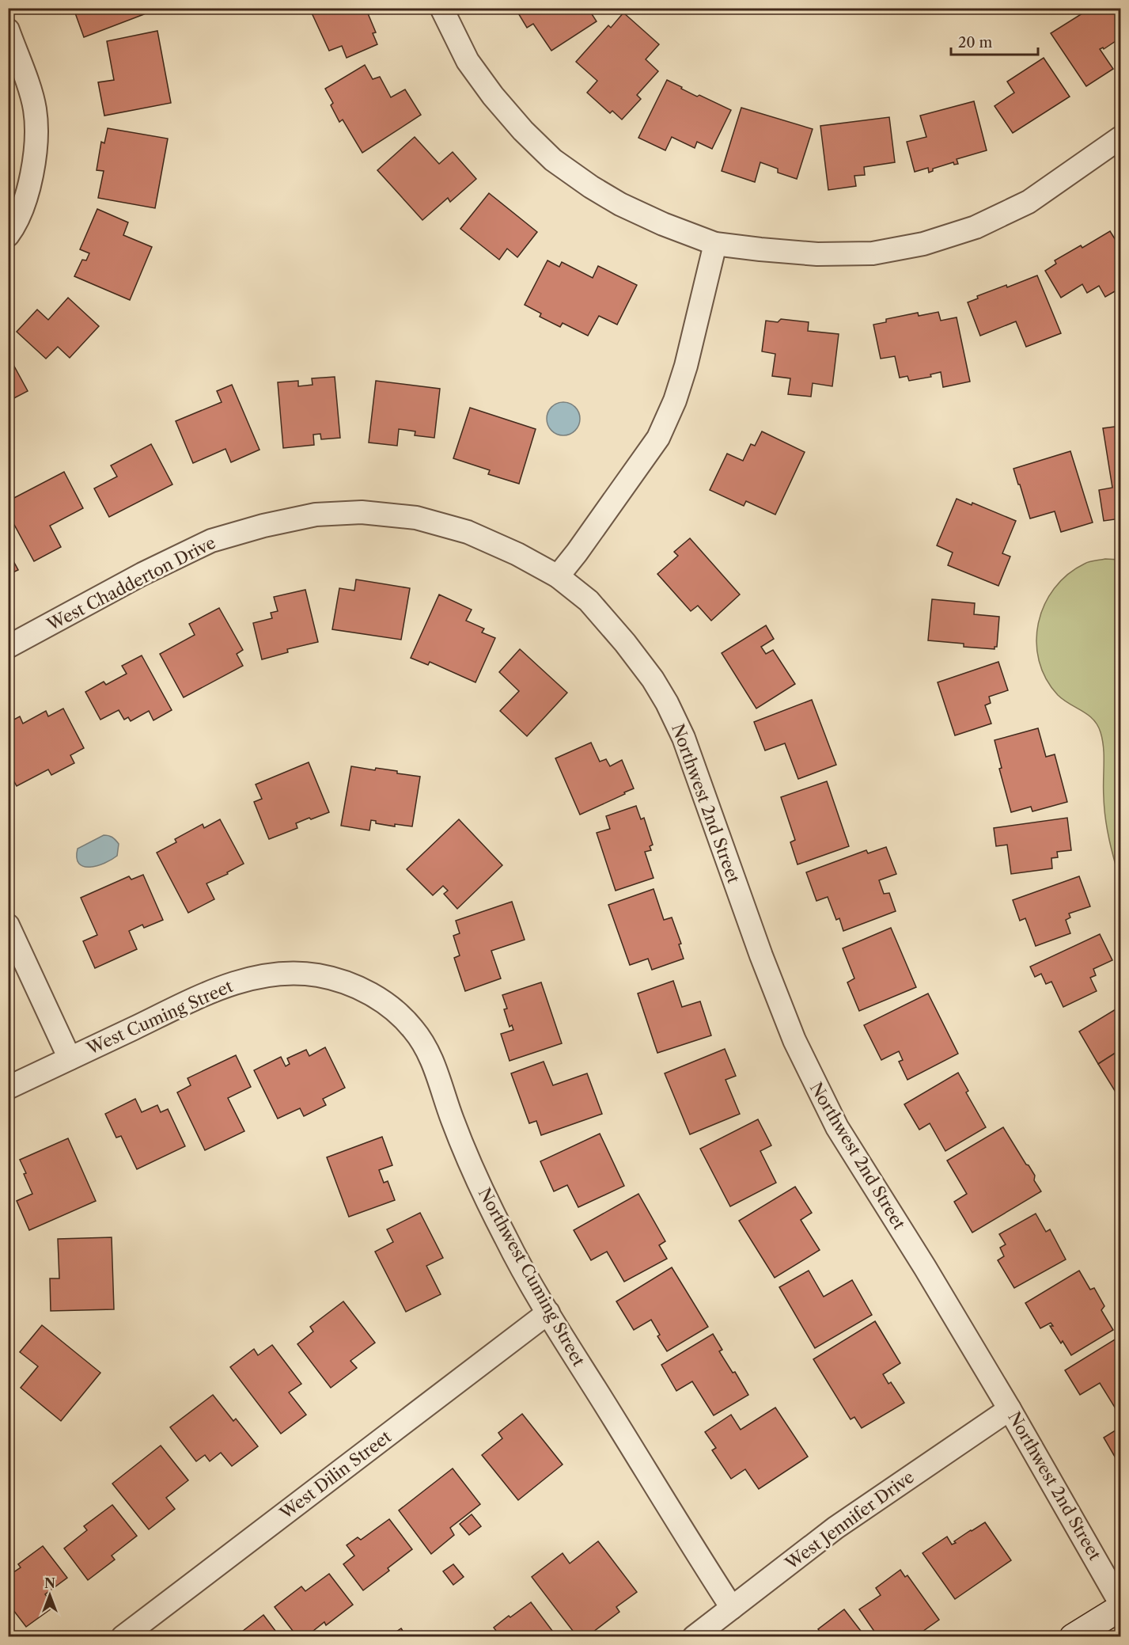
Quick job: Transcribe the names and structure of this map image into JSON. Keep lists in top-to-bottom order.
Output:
{
  "streets": {
    "street": [
      "West Chadderton Drive",
      "Northwest 2nd Street",
      "West Cuming Street",
      "Northwest Cuming Street",
      "West Dilin Street",
      "West Jennifer Drive"
    ]
  },
  "crossings": [
    ["West Chadderton Drive", "Northwest 2nd Street"],
    ["Northwest 2nd Street", "West Jennifer Drive"],
    ["West Cuming Street", "Northwest Cuming Street"],
    ["Northwest Cuming Street", "West Dilin Street"],
    ["Northwest Cuming Street", "West Jennifer Drive"]
  ],
  "scale_bar": "20 m",
  "north": "top"
}
